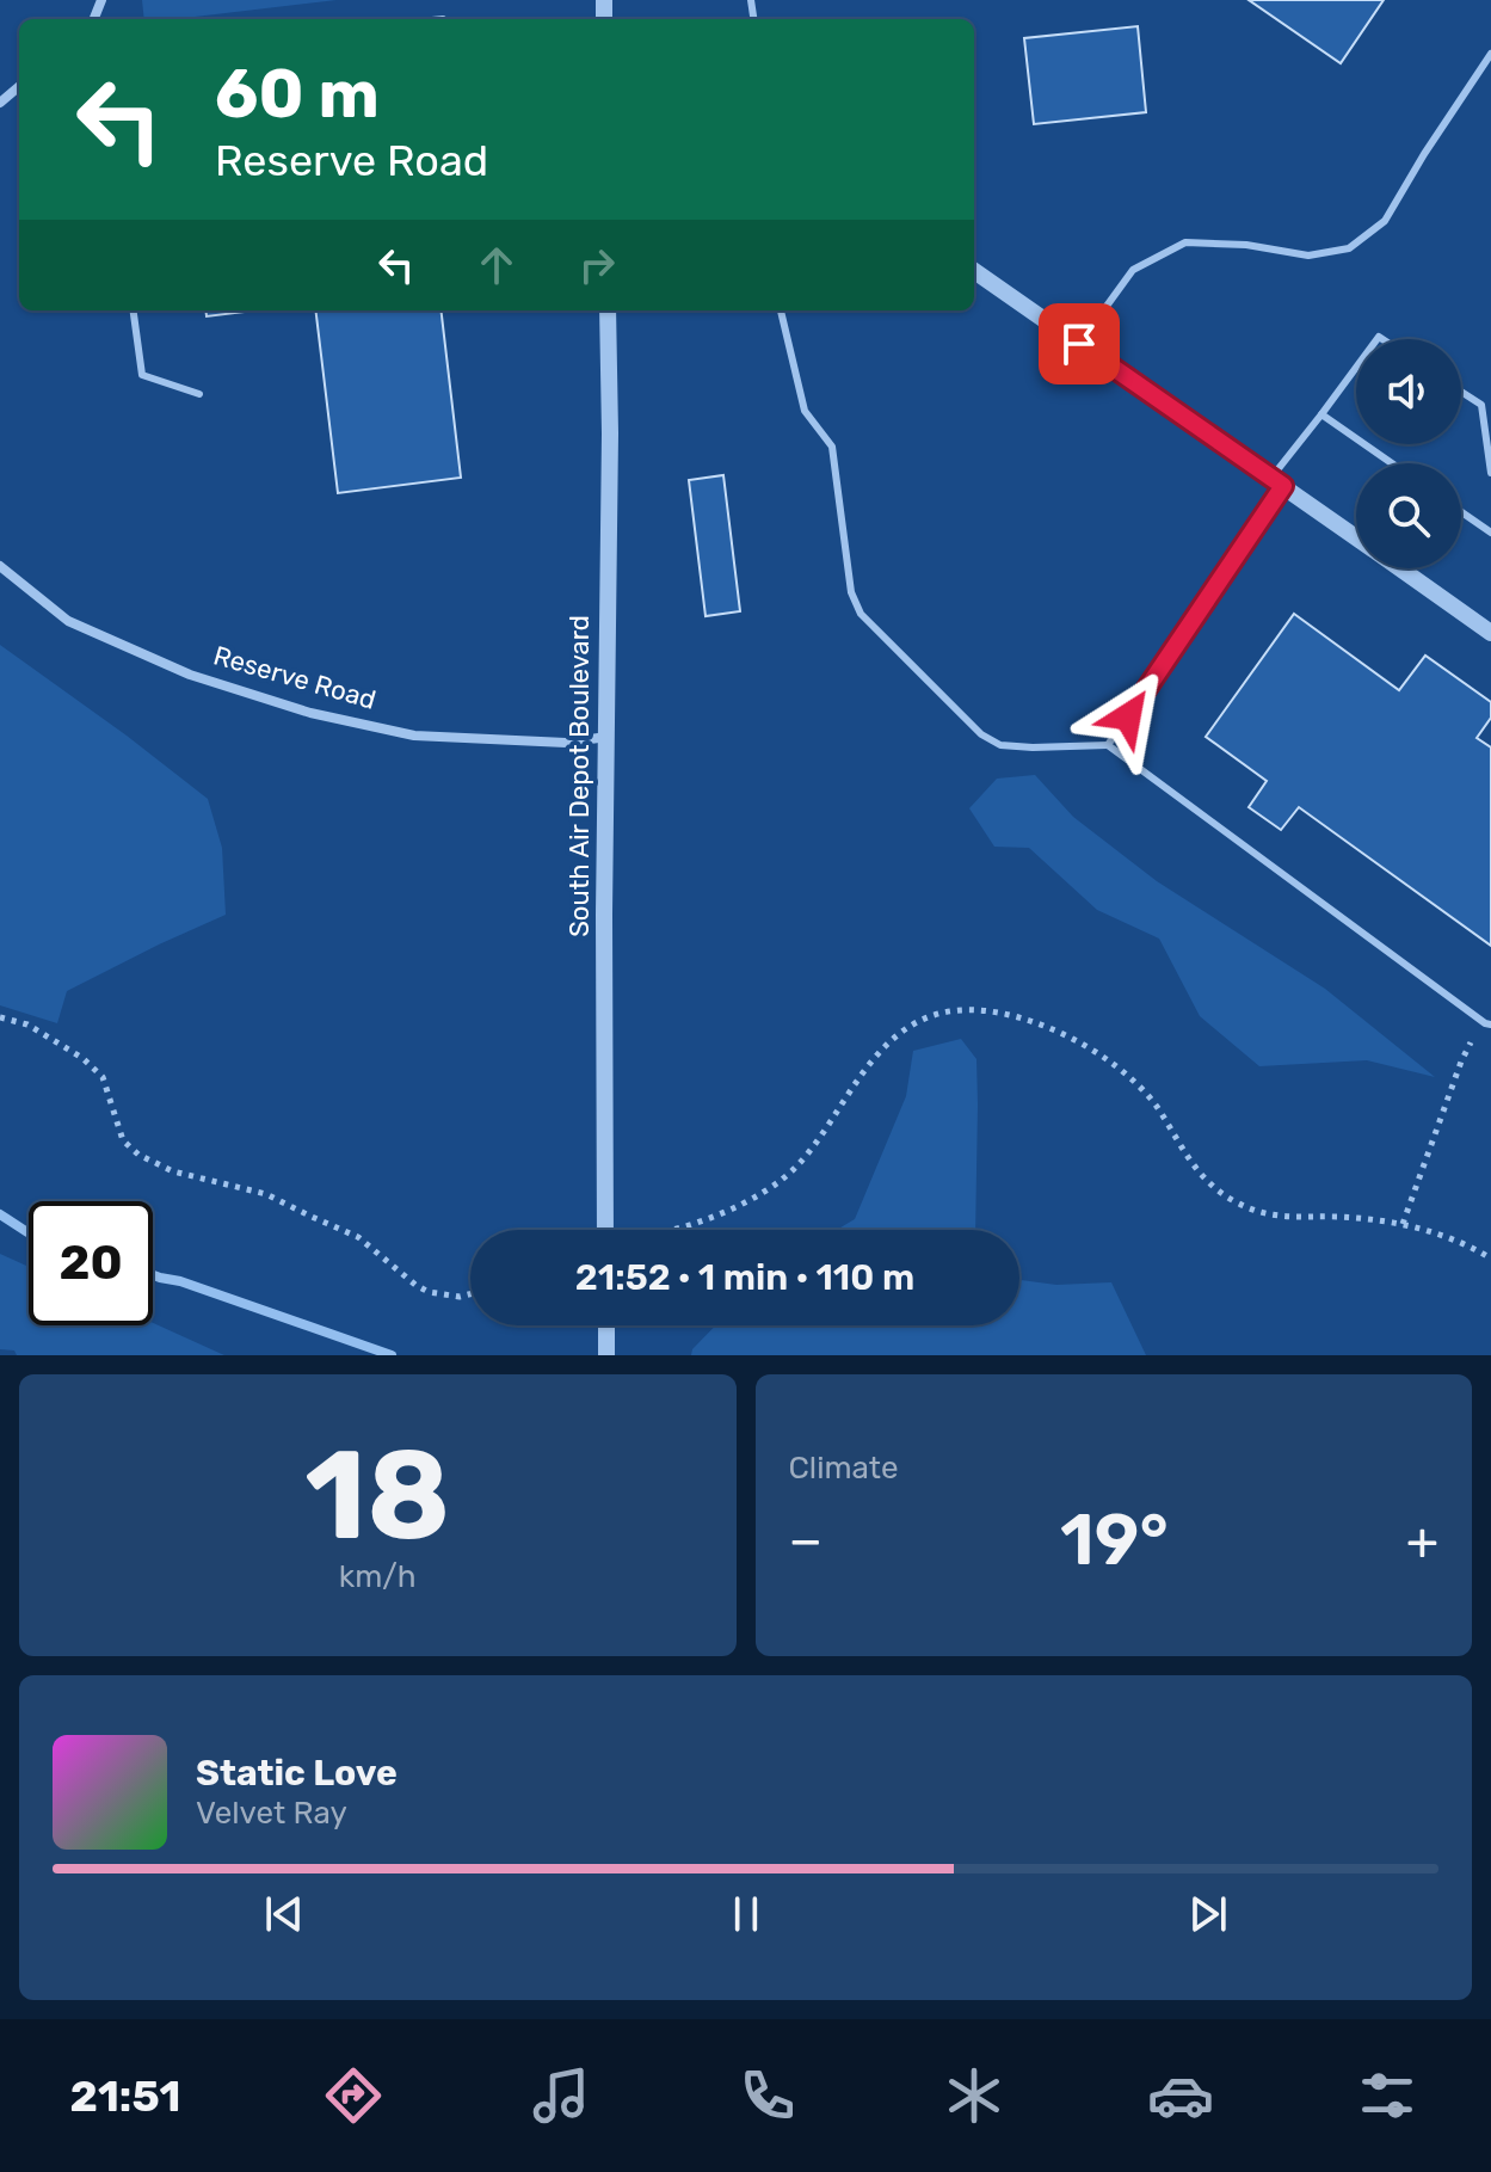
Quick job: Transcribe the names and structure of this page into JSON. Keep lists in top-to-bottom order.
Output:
{
  "streets": {
    "street": ["Reserve Road", "South Air Depot Boulevard"]
  },
  "crossings": [
    ["Reserve Road", "South Air Depot Boulevard"]
  ],
  "page": {
    "turn": ["60 m", "Reserve Road"],
    "limit": "20",
    "trip": "21:52 · 1 min · 110 m",
    "tile": [
      ["18", "km/h"],
      "Climate"
    ],
    "heat": ["−", "19°", "+"],
    "song": ["Static Love", "Velvet Ray"],
    "tabs": "21:51"
  }
}
